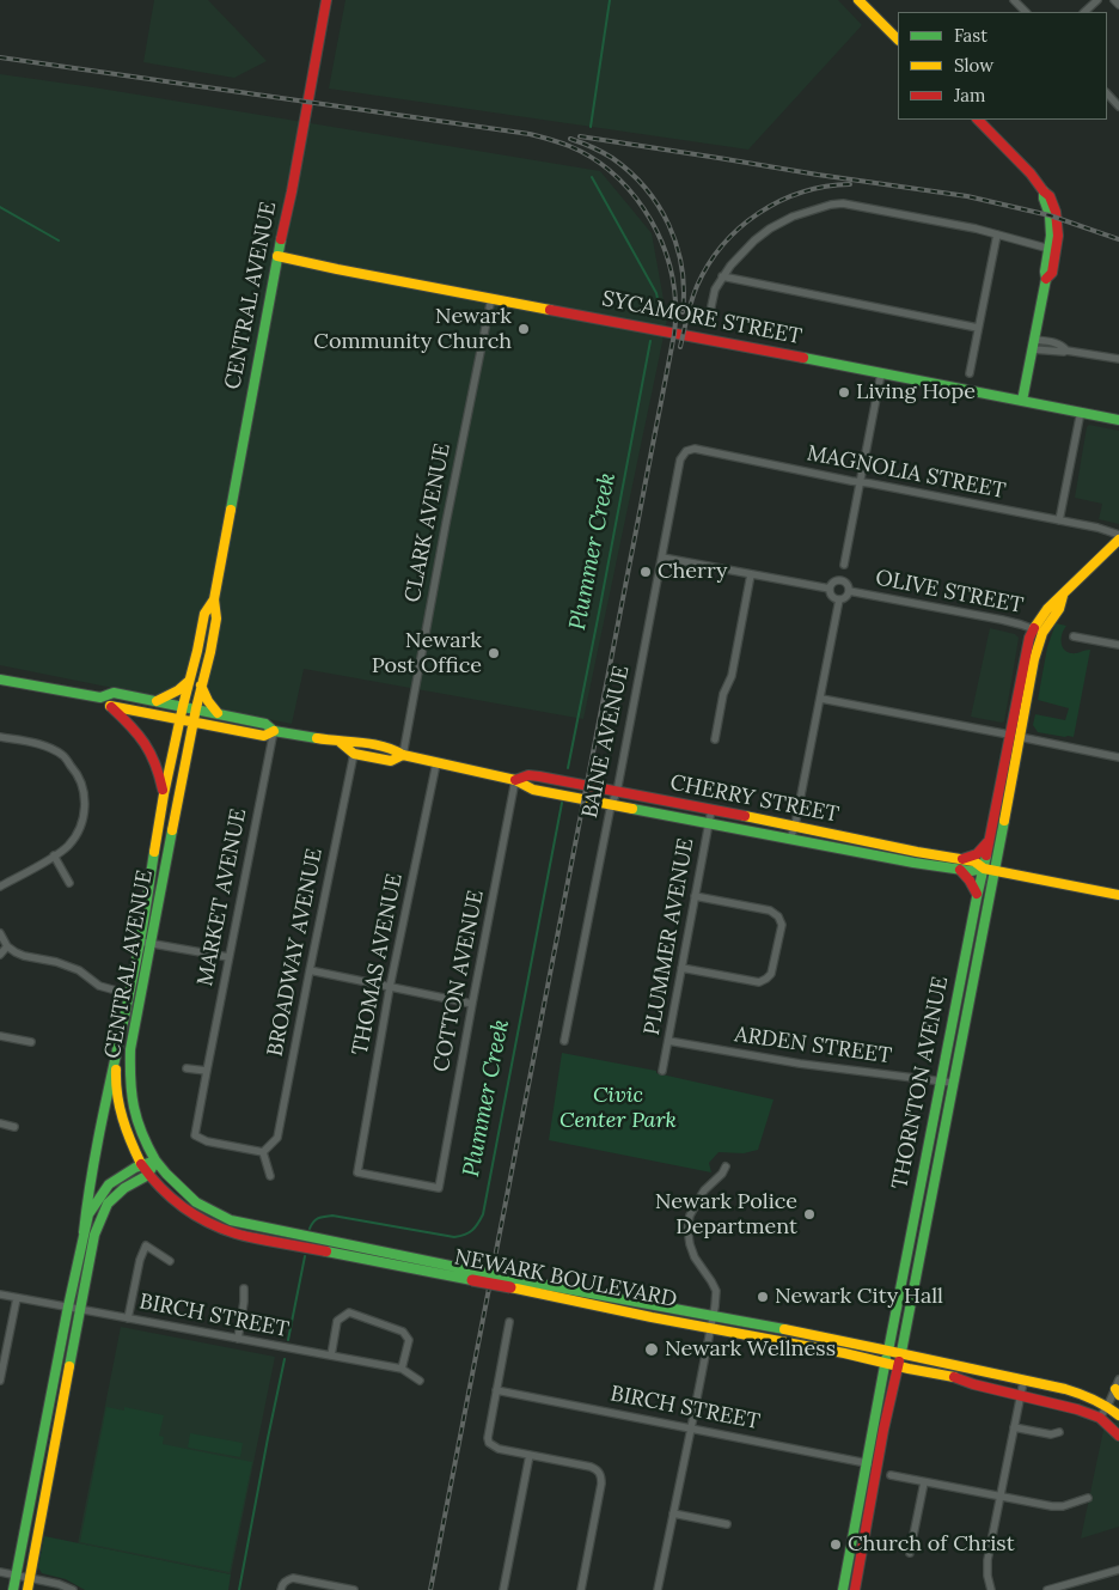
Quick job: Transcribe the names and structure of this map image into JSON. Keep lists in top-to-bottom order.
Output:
{
  "streets": {
    "main road": [
      "CENTRAL AVENUE",
      "SYCAMORE STREET",
      "CHERRY STREET",
      "THORNTON AVENUE",
      "NEWARK BOULEVARD"
    ],
    "street": [
      "MAGNOLIA STREET",
      "CLARK AVENUE",
      "OLIVE STREET",
      "BAINE AVENUE",
      "MARKET AVENUE",
      "PLUMMER AVENUE",
      "BROADWAY AVENUE",
      "THOMAS AVENUE",
      "COTTON AVENUE",
      "ARDEN STREET",
      "BIRCH STREET"
    ]
  },
  "crossings": [
    ["CENTRAL AVENUE", "SYCAMORE STREET"],
    ["CENTRAL AVENUE", "CHERRY STREET"],
    ["CENTRAL AVENUE", "NEWARK BOULEVARD"],
    ["SYCAMORE STREET", "CLARK AVENUE"],
    ["MAGNOLIA STREET", "BAINE AVENUE"],
    ["CLARK AVENUE", "CHERRY STREET"],
    ["OLIVE STREET", "BAINE AVENUE"],
    ["OLIVE STREET", "THORNTON AVENUE"],
    ["BAINE AVENUE", "CHERRY STREET"],
    ["CHERRY STREET", "MARKET AVENUE"],
    ["CHERRY STREET", "PLUMMER AVENUE"],
    ["CHERRY STREET", "BROADWAY AVENUE"],
    ["CHERRY STREET", "THOMAS AVENUE"],
    ["CHERRY STREET", "COTTON AVENUE"],
    ["CHERRY STREET", "THORNTON AVENUE"],
    ["MARKET AVENUE", "BROADWAY AVENUE"],
    ["PLUMMER AVENUE", "ARDEN STREET"],
    ["THOMAS AVENUE", "COTTON AVENUE"],
    ["ARDEN STREET", "THORNTON AVENUE"],
    ["THORNTON AVENUE", "NEWARK BOULEVARD"],
    ["THORNTON AVENUE", "BIRCH STREET"]
  ],
  "water": ["Plummer Creek"],
  "parks": ["Civic Center Park"],
  "places": [
    "Newark Community Church",
    "Living Hope",
    "Cherry",
    "Newark Post Office",
    "Newark Police Department",
    "Newark City Hall",
    "Newark Wellness",
    "Church of Christ"
  ],
  "legend": ["Fast", "Slow", "Jam"]
}
